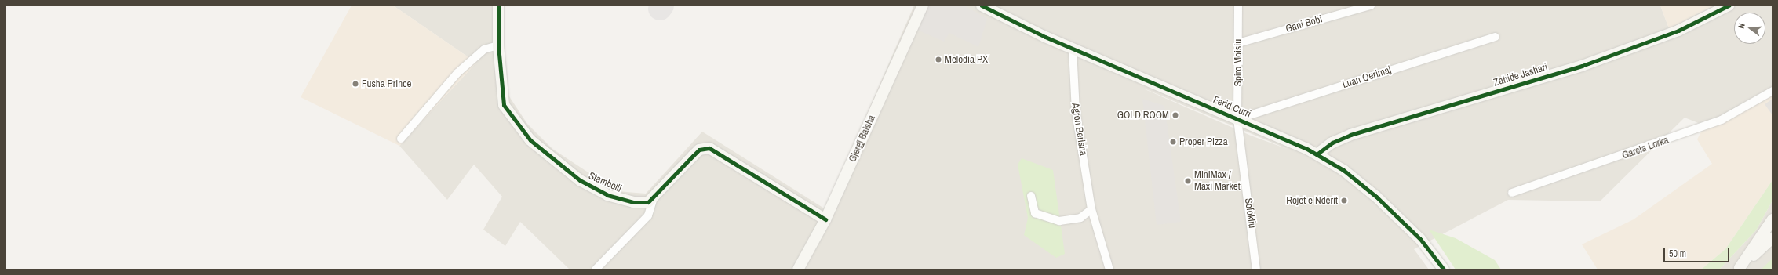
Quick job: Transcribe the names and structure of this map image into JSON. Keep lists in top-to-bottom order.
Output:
{
  "streets": {
    "street": [
      "Gani Bobi",
      "Spiro Moisiu",
      "Zahide Jashari",
      "Luan Qerimaj",
      "Ferid Curri",
      "Agron Berisha",
      "Gjergj Balsha",
      "Garcia Lorka",
      "Stambolli",
      "Sofokliu"
    ]
  },
  "crossings": [
    ["Gani Bobi", "Spiro Moisiu"],
    ["Spiro Moisiu", "Luan Qerimaj"],
    ["Spiro Moisiu", "Ferid Curri"],
    ["Spiro Moisiu", "Sofokliu"],
    ["Zahide Jashari", "Ferid Curri"],
    ["Luan Qerimaj", "Ferid Curri"],
    ["Luan Qerimaj", "Sofokliu"],
    ["Ferid Curri", "Agron Berisha"],
    ["Ferid Curri", "Sofokliu"]
  ],
  "places": [
    "Melodia PX",
    "Fusha Prince",
    "GOLD ROOM",
    "Proper Pizza",
    "MiniMax / Maxi Market",
    "Rojet e Nderit"
  ],
  "scale_bar": "50 m",
  "north": "left"
}
